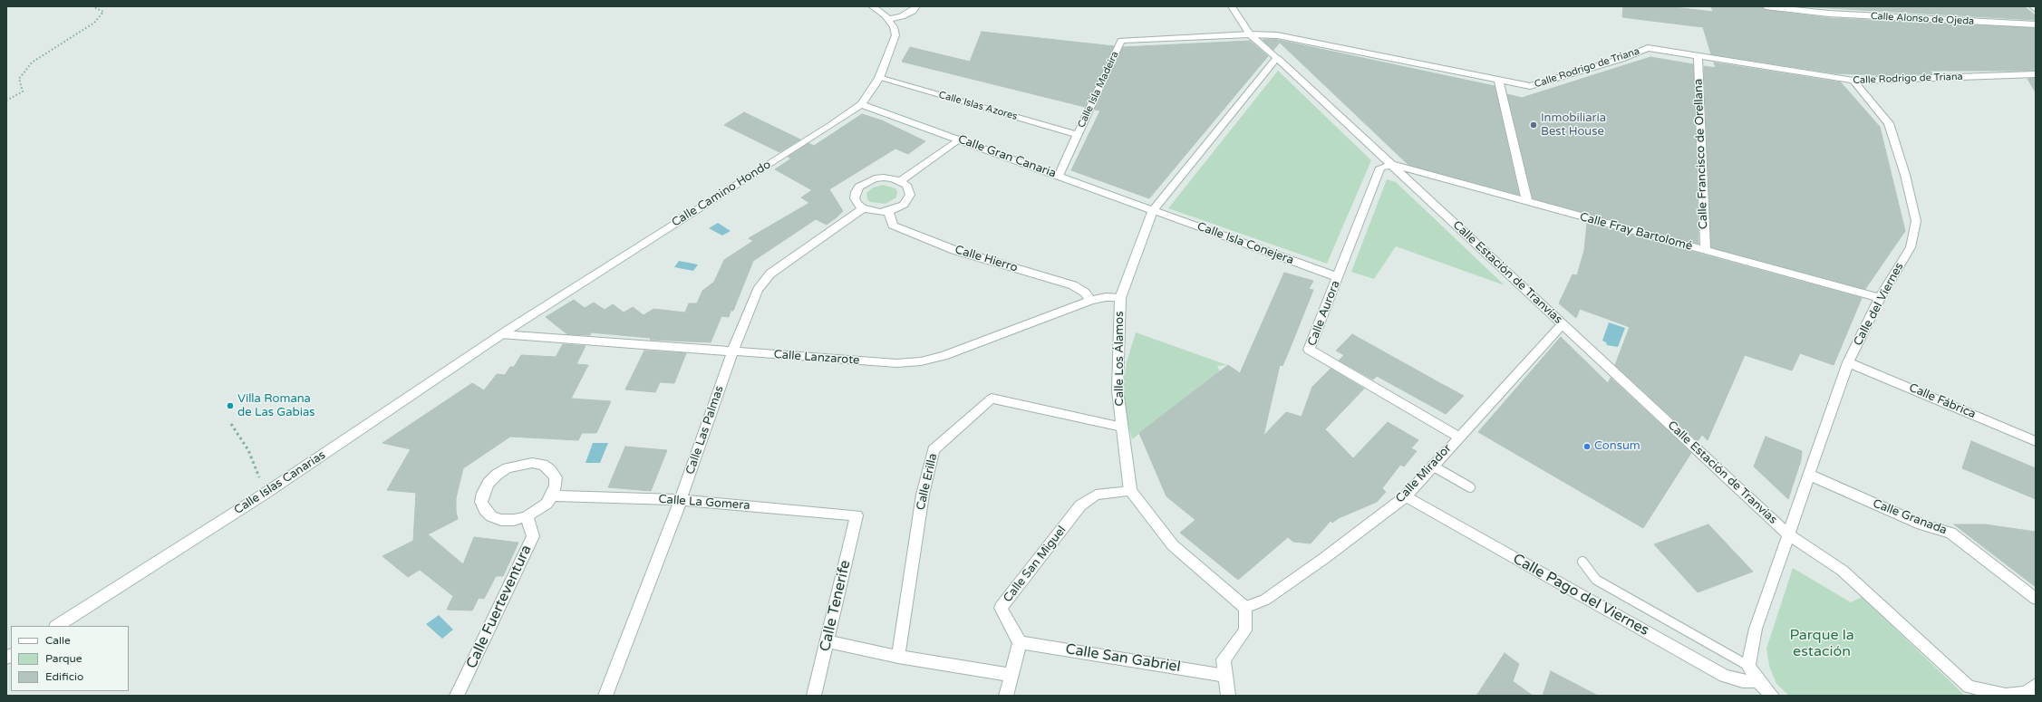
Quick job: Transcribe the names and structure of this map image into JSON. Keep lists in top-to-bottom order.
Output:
{
  "streets": {
    "street": [
      "Calle Alonso de Ojeda",
      "Calle Rodrigo de Triana",
      "Calle Isla Madeira",
      "Calle Islas Azores",
      "Calle Francisco de Orellana",
      "Calle Gran Canaria",
      "Calle Camino Hondo",
      "Calle Fray Bartolomé",
      "Calle Isla Conejera",
      "Calle Hierro",
      "Calle Estación de Tranvías",
      "Calle del Viernes",
      "Calle Aurora",
      "Calle Lanzarote",
      "Calle Los Álamos",
      "Calle Fábrica",
      "Calle Las Palmas",
      "Calle Mirador",
      "Calle Erilla",
      "Calle Islas Canarias",
      "Calle La Gomera",
      "Calle Granada",
      "Calle San Miguel",
      "Calle Pago del Viernes",
      "Calle Tenerife",
      "Calle Fuerteventura",
      "Calle San Gabriel"
    ]
  },
  "crossings": [
    ["Calle Rodrigo de Triana", "Calle Isla Madeira"],
    ["Calle Rodrigo de Triana", "Calle Francisco de Orellana"],
    ["Calle Rodrigo de Triana", "Calle Estación de Tranvías"],
    ["Calle Rodrigo de Triana", "Calle del Viernes"],
    ["Calle Isla Madeira", "Calle Islas Azores"],
    ["Calle Isla Madeira", "Calle Gran Canaria"],
    ["Calle Isla Madeira", "Calle Estación de Tranvías"],
    ["Calle Islas Azores", "Calle Camino Hondo"],
    ["Calle Francisco de Orellana", "Calle Fray Bartolomé"],
    ["Calle Gran Canaria", "Calle Camino Hondo"],
    ["Calle Gran Canaria", "Calle Isla Conejera"],
    ["Calle Gran Canaria", "Calle Los Álamos"],
    ["Calle Camino Hondo", "Calle Lanzarote"],
    ["Calle Camino Hondo", "Calle Islas Canarias"],
    ["Calle Fray Bartolomé", "Calle Estación de Tranvías"],
    ["Calle Fray Bartolomé", "Calle del Viernes"],
    ["Calle Fray Bartolomé", "Calle Aurora"],
    ["Calle Isla Conejera", "Calle Aurora"],
    ["Calle Isla Conejera", "Calle Los Álamos"],
    ["Calle Hierro", "Calle Lanzarote"],
    ["Calle Hierro", "Calle Las Palmas"],
    ["Calle Estación de Tranvías", "Calle del Viernes"],
    ["Calle Estación de Tranvías", "Calle Aurora"],
    ["Calle Estación de Tranvías", "Calle Los Álamos"],
    ["Calle Estación de Tranvías", "Calle Mirador"],
    ["Calle del Viernes", "Calle Fábrica"],
    ["Calle del Viernes", "Calle Granada"],
    ["Calle Aurora", "Calle Mirador"],
    ["Calle Lanzarote", "Calle Los Álamos"],
    ["Calle Lanzarote", "Calle Las Palmas"],
    ["Calle Lanzarote", "Calle Islas Canarias"],
    ["Calle Los Álamos", "Calle Erilla"],
    ["Calle Los Álamos", "Calle San Miguel"],
    ["Calle Las Palmas", "Calle La Gomera"],
    ["Calle Mirador", "Calle Pago del Viernes"],
    ["Calle La Gomera", "Calle Tenerife"],
    ["Calle La Gomera", "Calle Fuerteventura"],
    ["Calle San Miguel", "Calle San Gabriel"]
  ],
  "parks": ["Parque la estación"],
  "places": ["Inmobiliaria Best House", "Villa Romana de Las Gabias", "Consum"],
  "legend": ["Calle", "Parque", "Edificio"]
}
